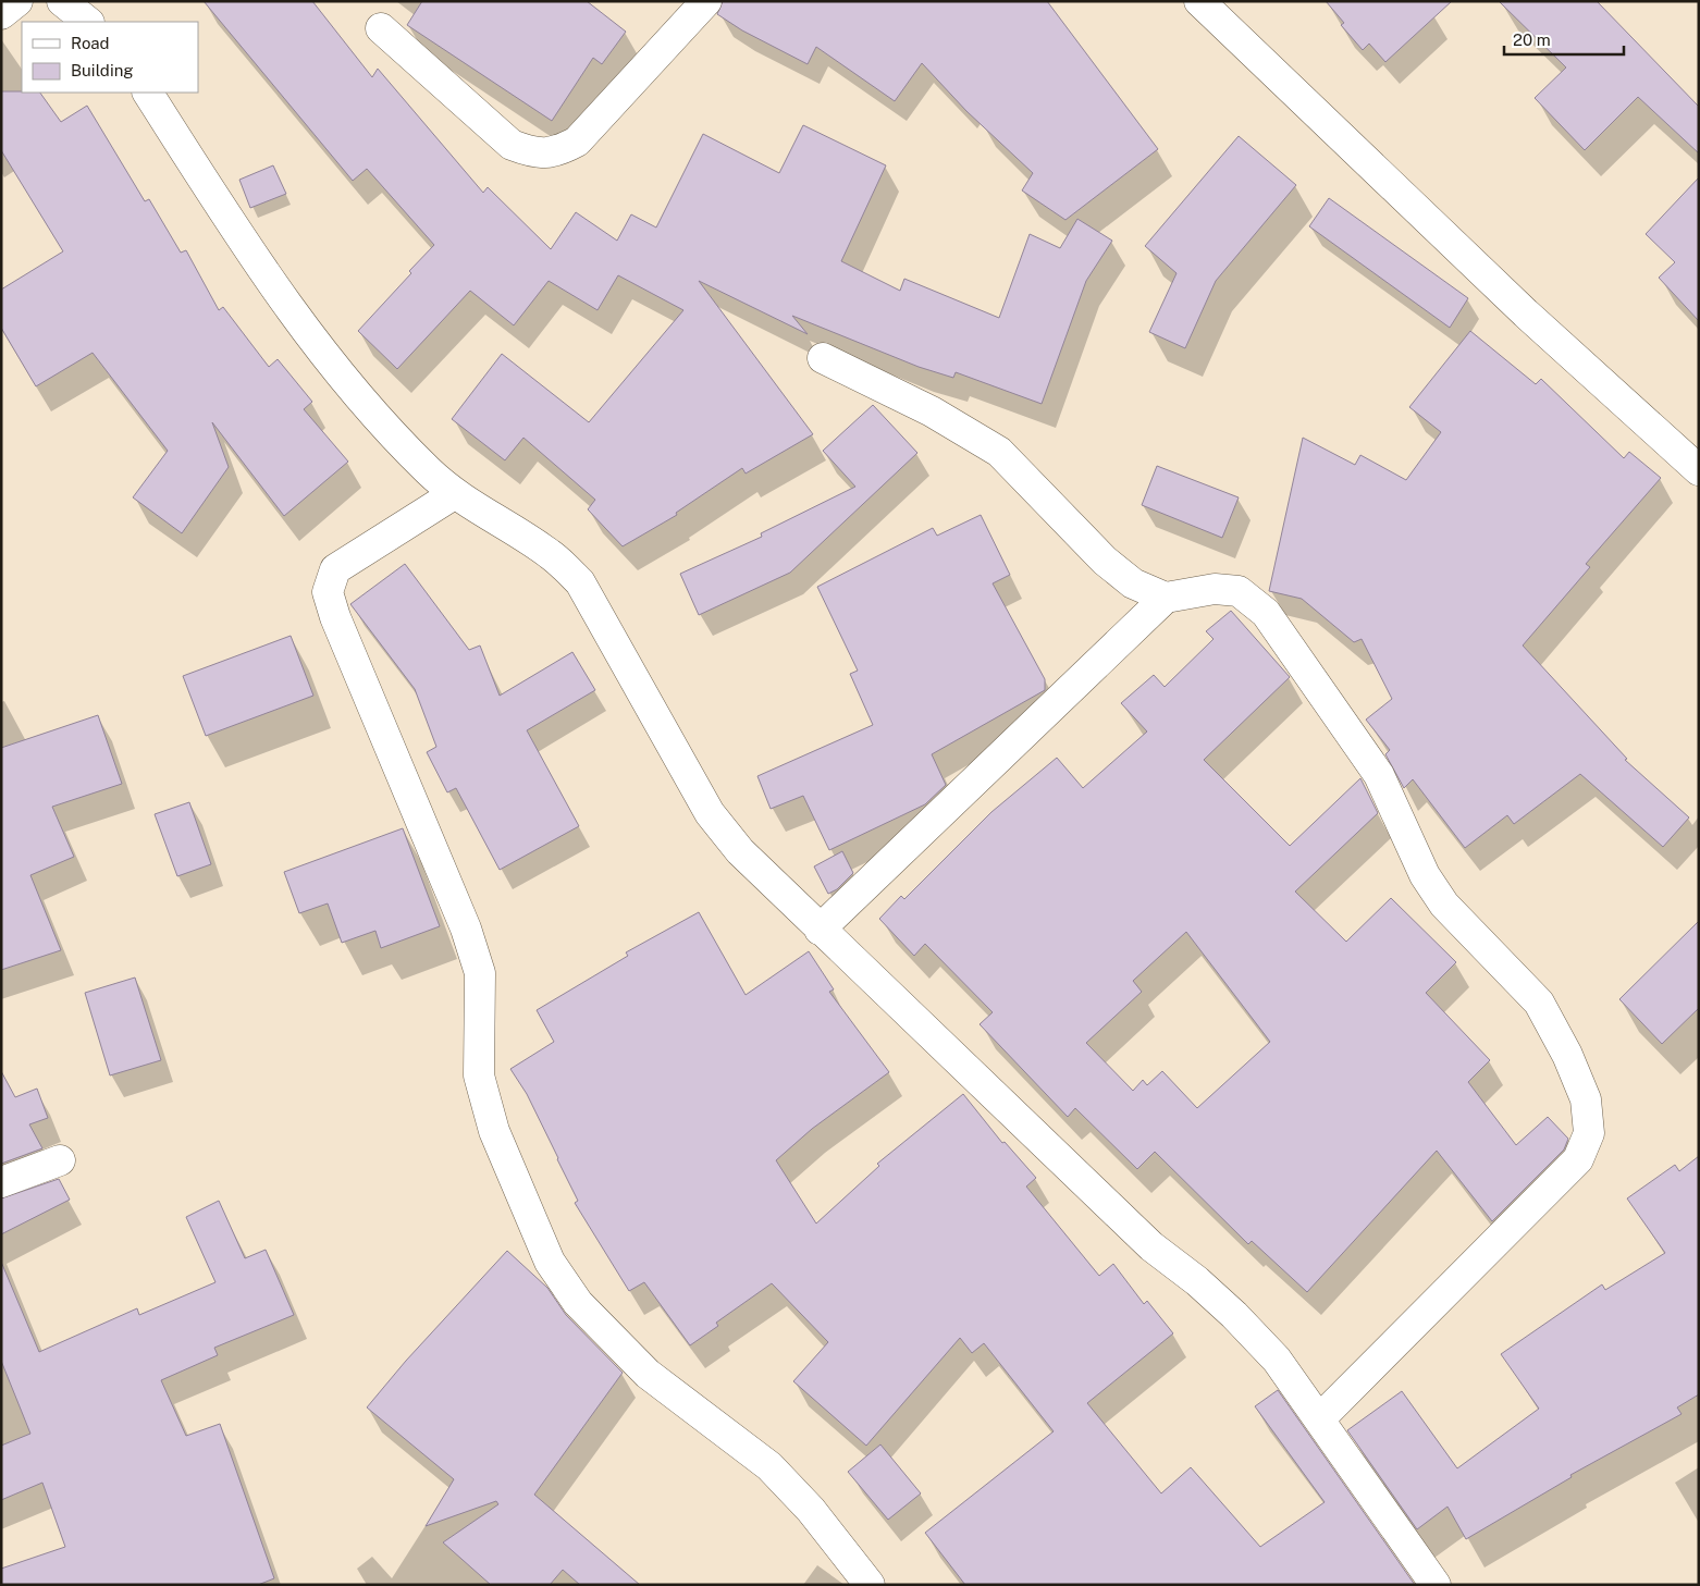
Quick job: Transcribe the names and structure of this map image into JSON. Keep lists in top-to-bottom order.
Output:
{
  "legend": ["Road", "Building"],
  "scale_bar": "20 m"
}
